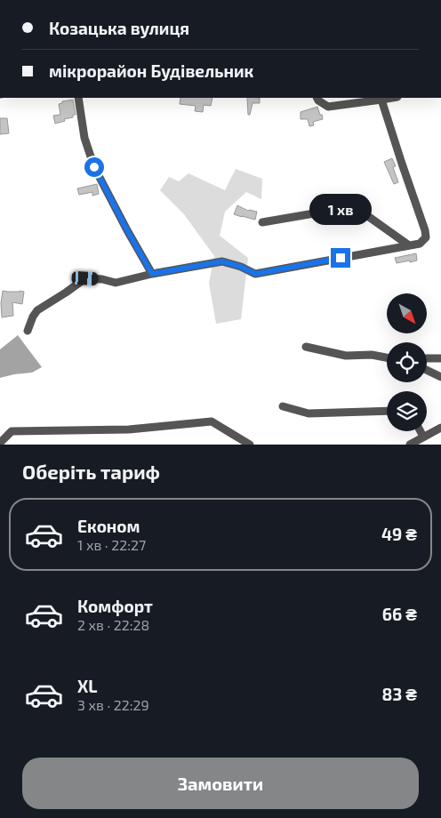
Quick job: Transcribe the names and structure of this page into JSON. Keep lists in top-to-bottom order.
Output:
{
  "north": "bottom right",
  "page": {
    "banner": ["Козацька вулиця", "мікрорайон Будівельник"],
    "bubble": "1 хв",
    "heading": "Оберіть тариф",
    "list": [
      {
        "name": "Економ",
        "note": "1 хв · 22:27",
        "value": "49 ₴"
      },
      {
        "name": "Комфорт",
        "note": "2 хв · 22:28",
        "value": "66 ₴"
      },
      {
        "name": "XL",
        "note": "3 хв · 22:29",
        "value": "83 ₴"
      }
    ],
    "buttons": "Замовити"
  }
}
